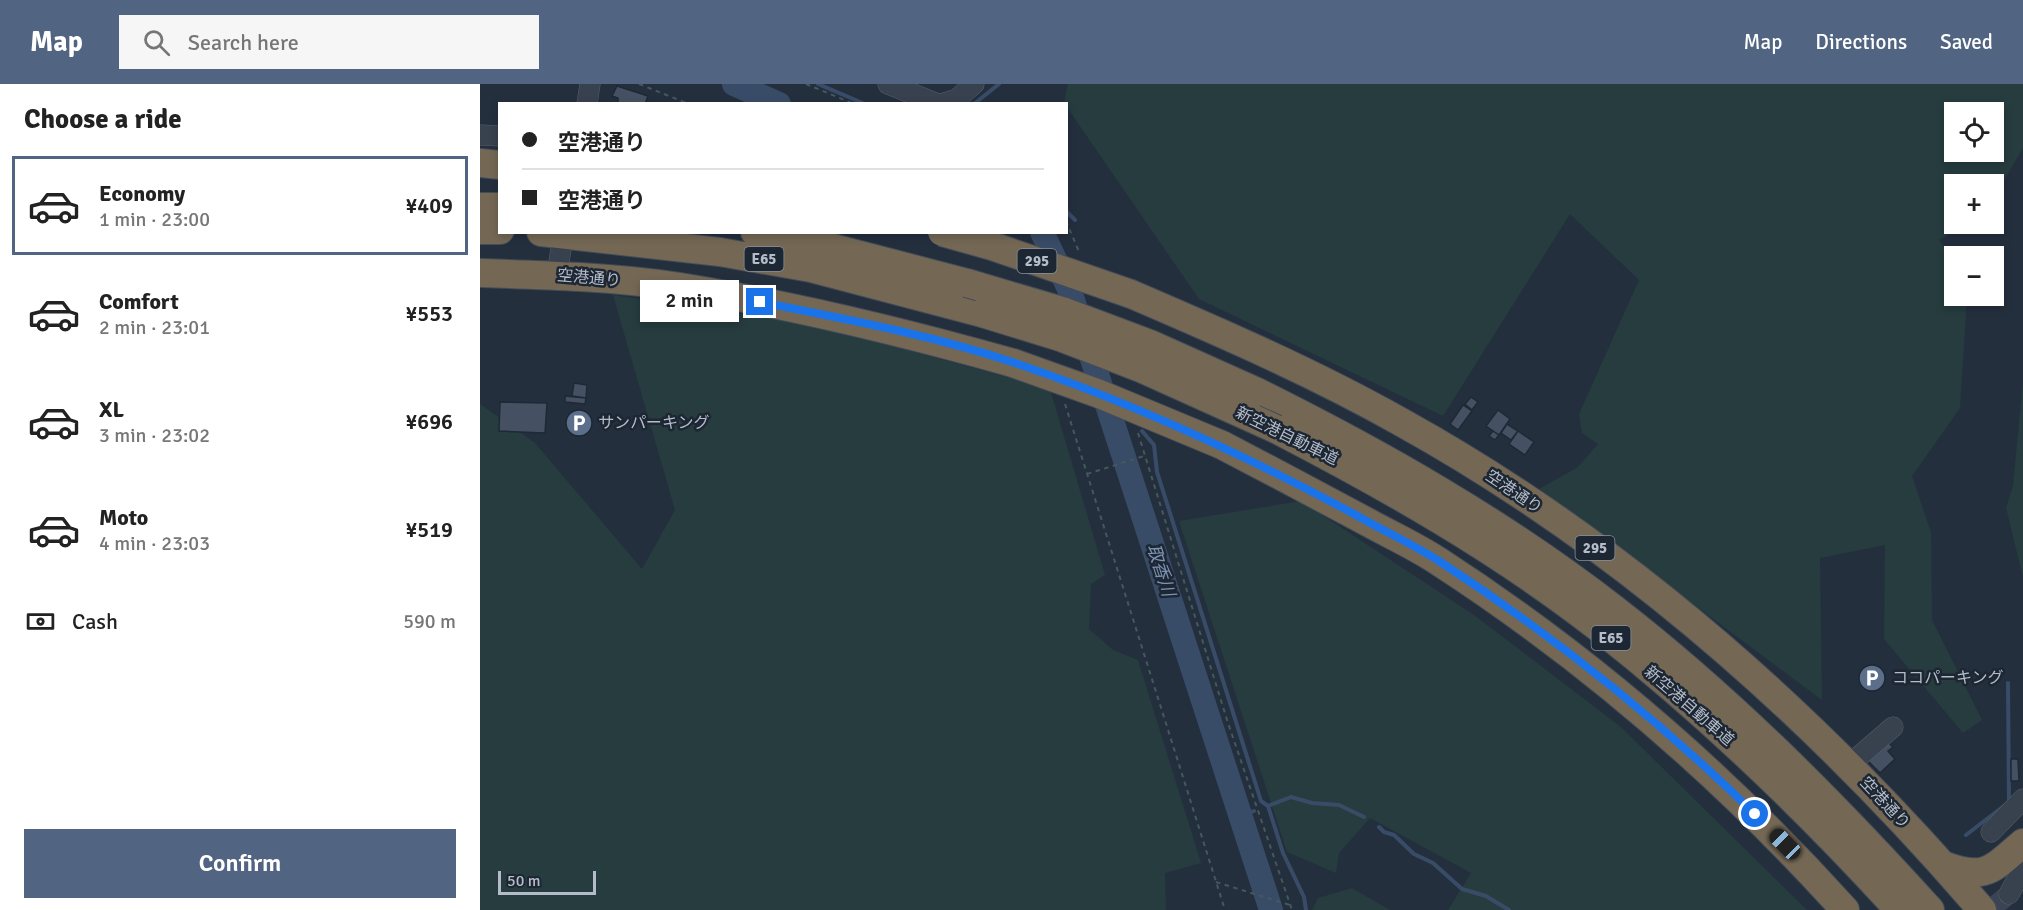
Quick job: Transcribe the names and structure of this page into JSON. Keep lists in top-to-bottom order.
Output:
{
  "streets": {
    "highway": [
      "E65",
      "295",
      "空港通り",
      "新空港自動車道"
    ]
  },
  "crossings": [
    ["空港通り", "新空港自動車道"]
  ],
  "water": ["取香川"],
  "places": {
    "parking": ["サンパーキング", "ココパーキング"]
  },
  "scale_bar": "50 m",
  "page": {
    "header": "Map",
    "search": "Search here",
    "nav": ["Map", "Directions", "Saved"],
    "heading": "Choose a ride",
    "map_buttons": ["+", "−"],
    "banner": ["空港通り", "空港通り"],
    "list": [
      {
        "name": "Economy",
        "note": "1 min · 23:00",
        "value": "¥409"
      },
      {
        "name": "Comfort",
        "note": "2 min · 23:01",
        "value": "¥553"
      },
      {
        "name": "XL",
        "note": "3 min · 23:02",
        "value": "¥696"
      },
      {
        "name": "Moto",
        "note": "4 min · 23:03",
        "value": "¥519"
      }
    ],
    "bubble": "2 min",
    "pay": ["Cash", "590 m"],
    "buttons": "Confirm",
    "scale": "50 m"
  }
}
